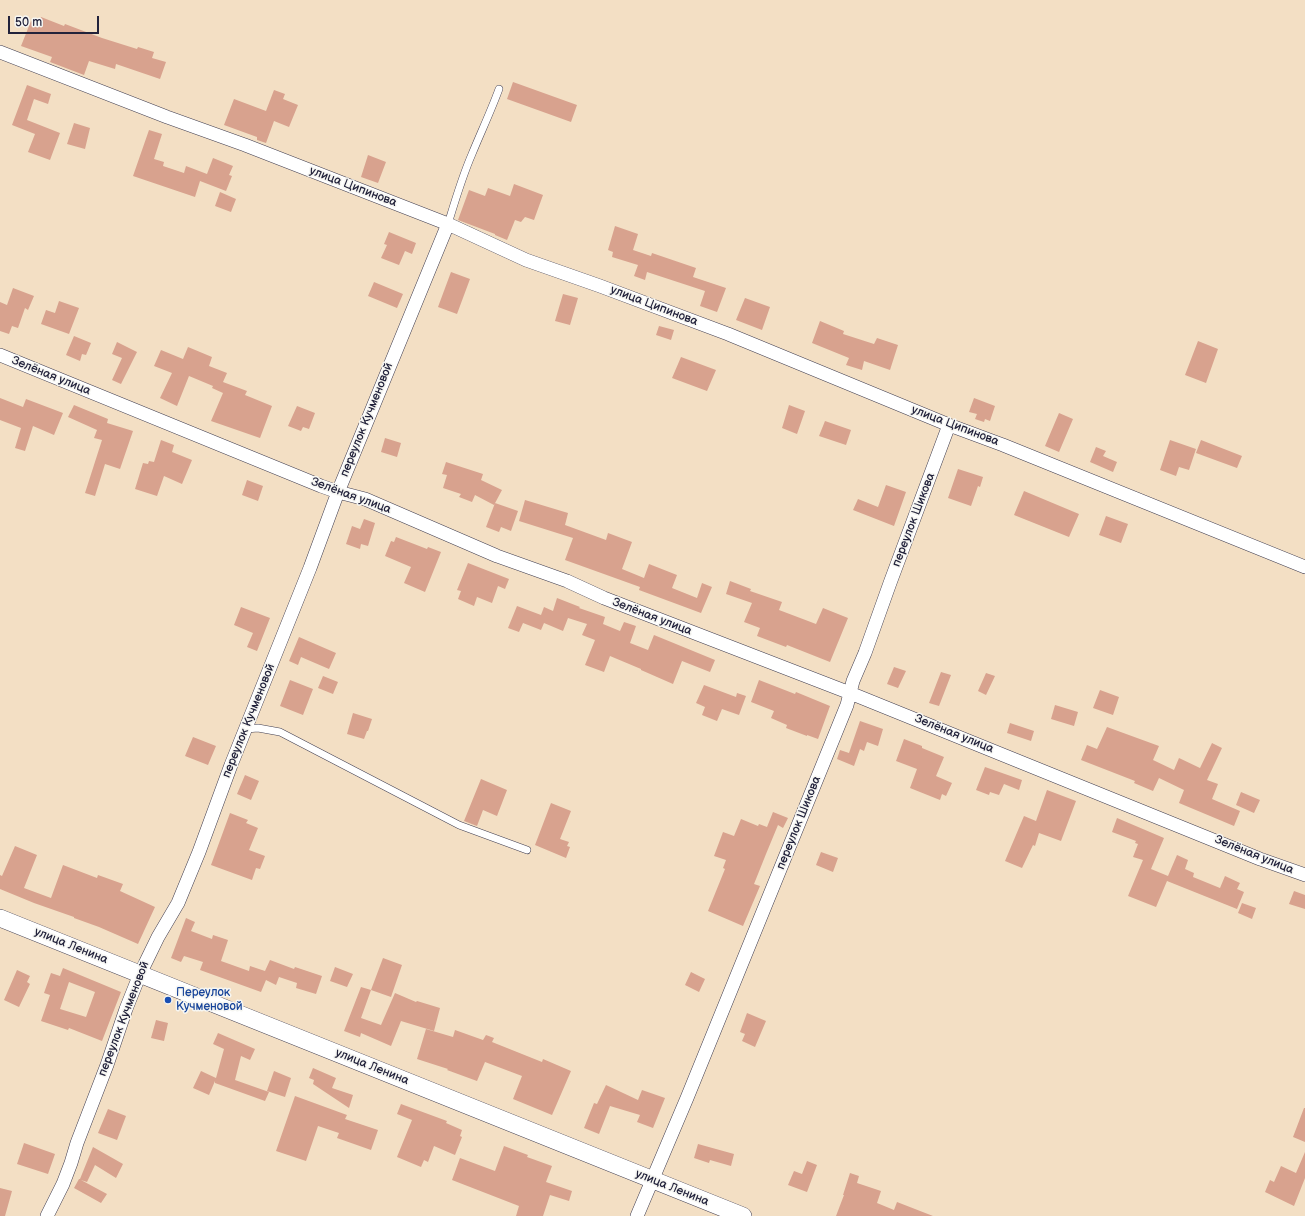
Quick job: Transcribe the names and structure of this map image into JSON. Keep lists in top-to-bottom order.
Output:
{
  "streets": {
    "street": [
      "улица Ципинова",
      "Зелёная улица",
      "переулок Кучменовой",
      "переулок Шикова",
      "улица Ленина"
    ]
  },
  "crossings": [
    ["улица Ципинова", "переулок Кучменовой"],
    ["улица Ципинова", "переулок Шикова"],
    ["Зелёная улица", "переулок Кучменовой"],
    ["Зелёная улица", "переулок Шикова"],
    ["переулок Кучменовой", "улица Ленина"],
    ["переулок Шикова", "улица Ленина"]
  ],
  "places": ["Переулок Кучменовой"],
  "scale_bar": "50 m"
}
